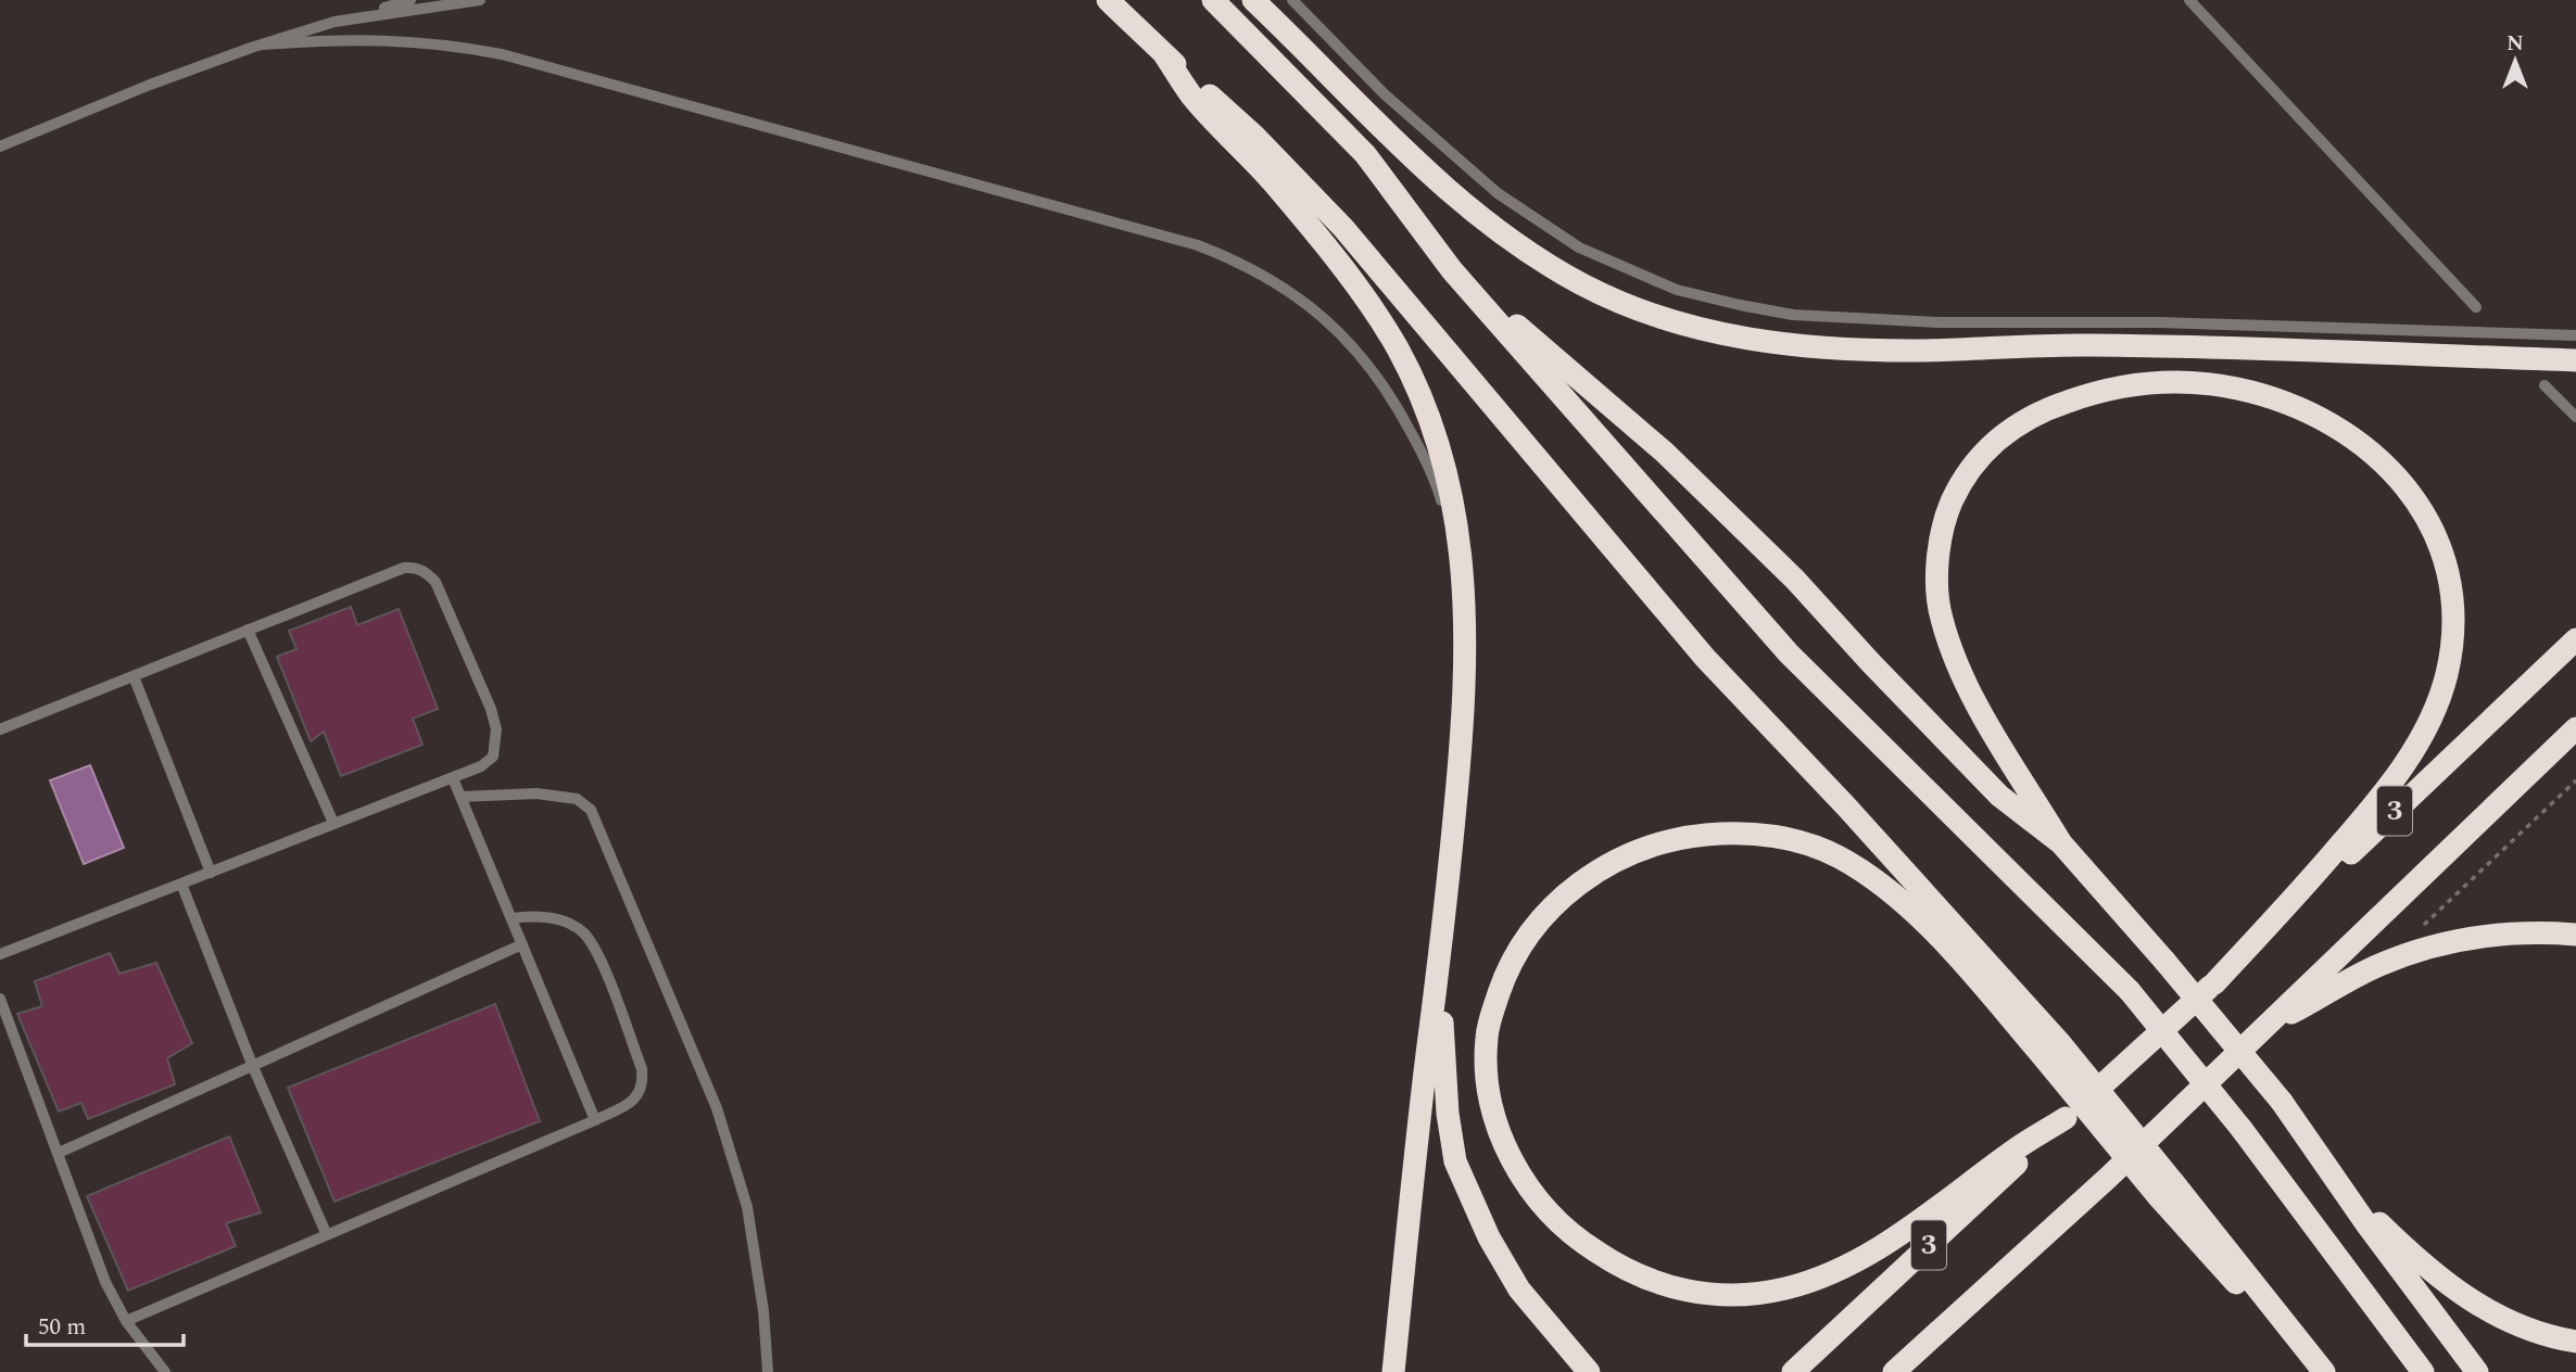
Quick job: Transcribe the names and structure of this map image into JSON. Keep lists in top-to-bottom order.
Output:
{
  "streets": {
    "highway": ["3"]
  },
  "scale_bar": "50 m",
  "north": "top"
}
